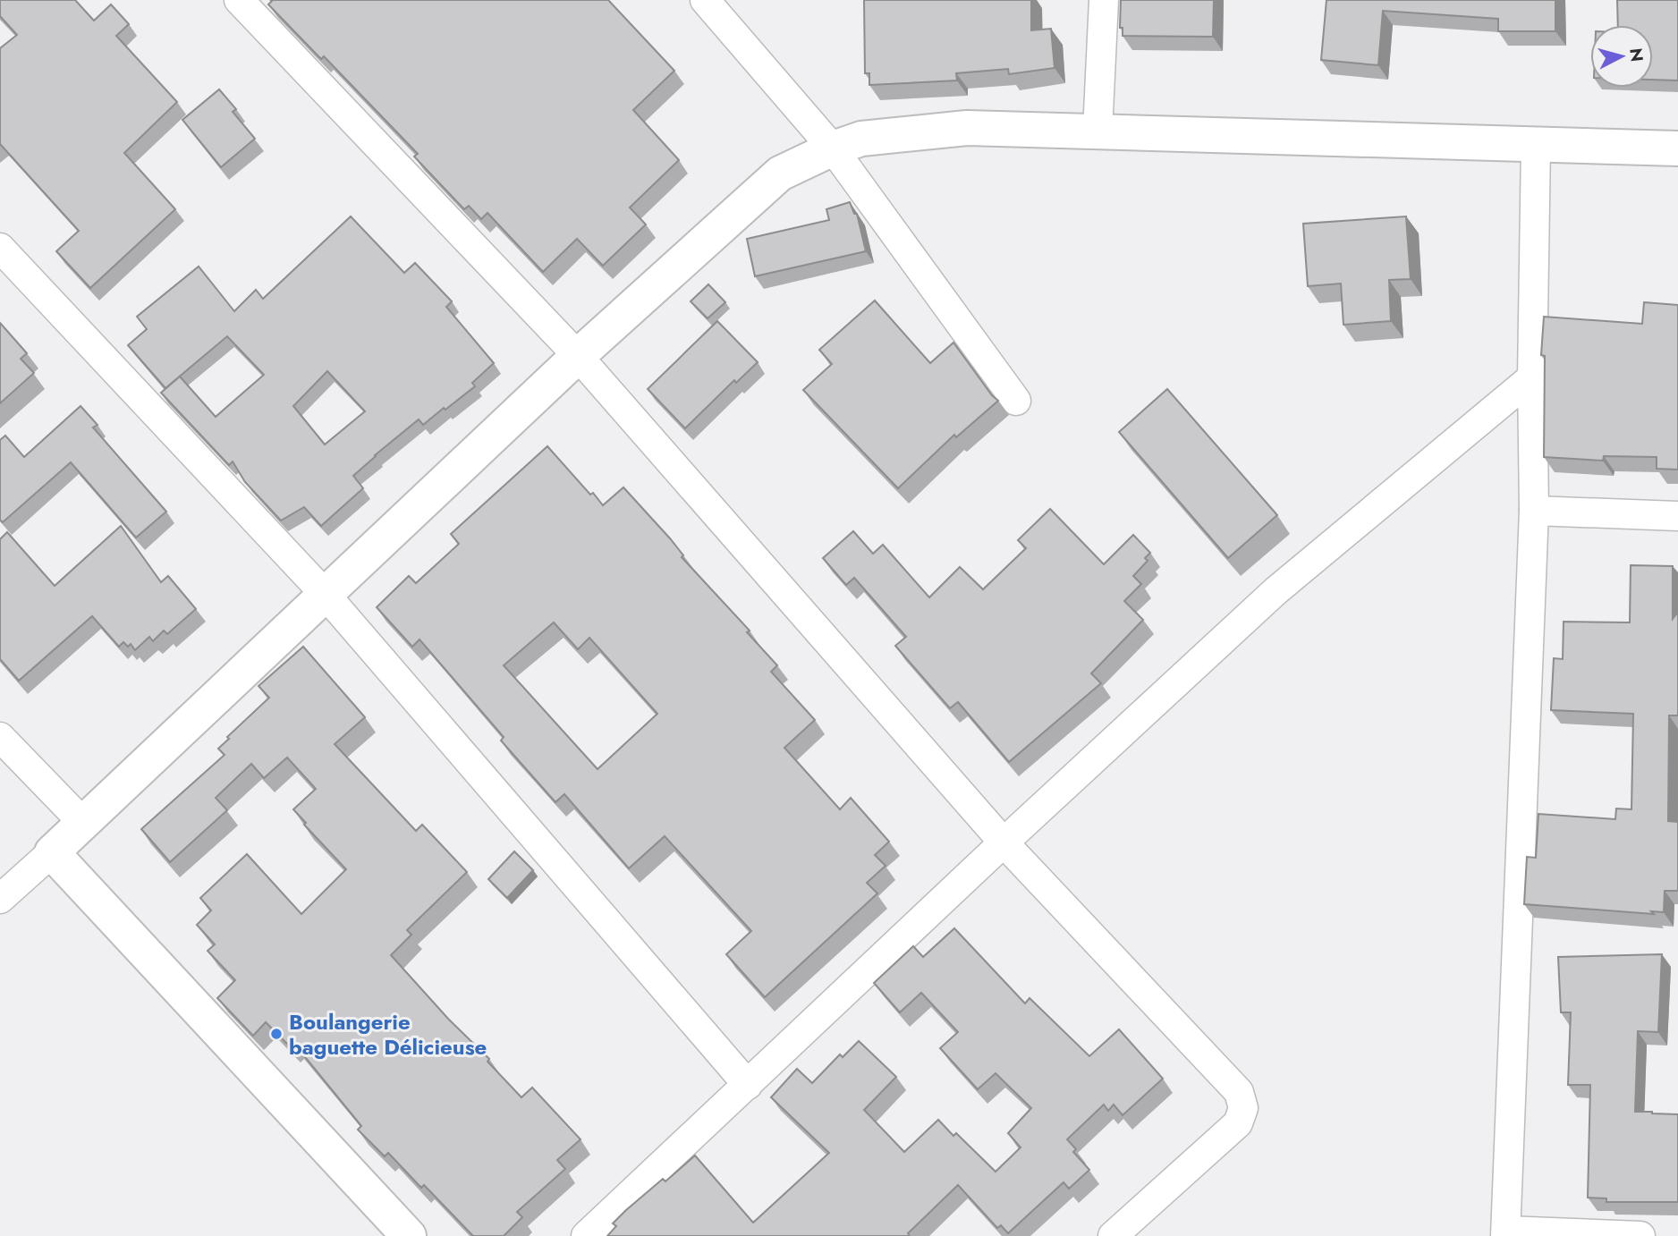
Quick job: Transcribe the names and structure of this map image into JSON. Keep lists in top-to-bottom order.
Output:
{
  "places": ["Boulangerie baguette Délicieuse"],
  "north": "right"
}
